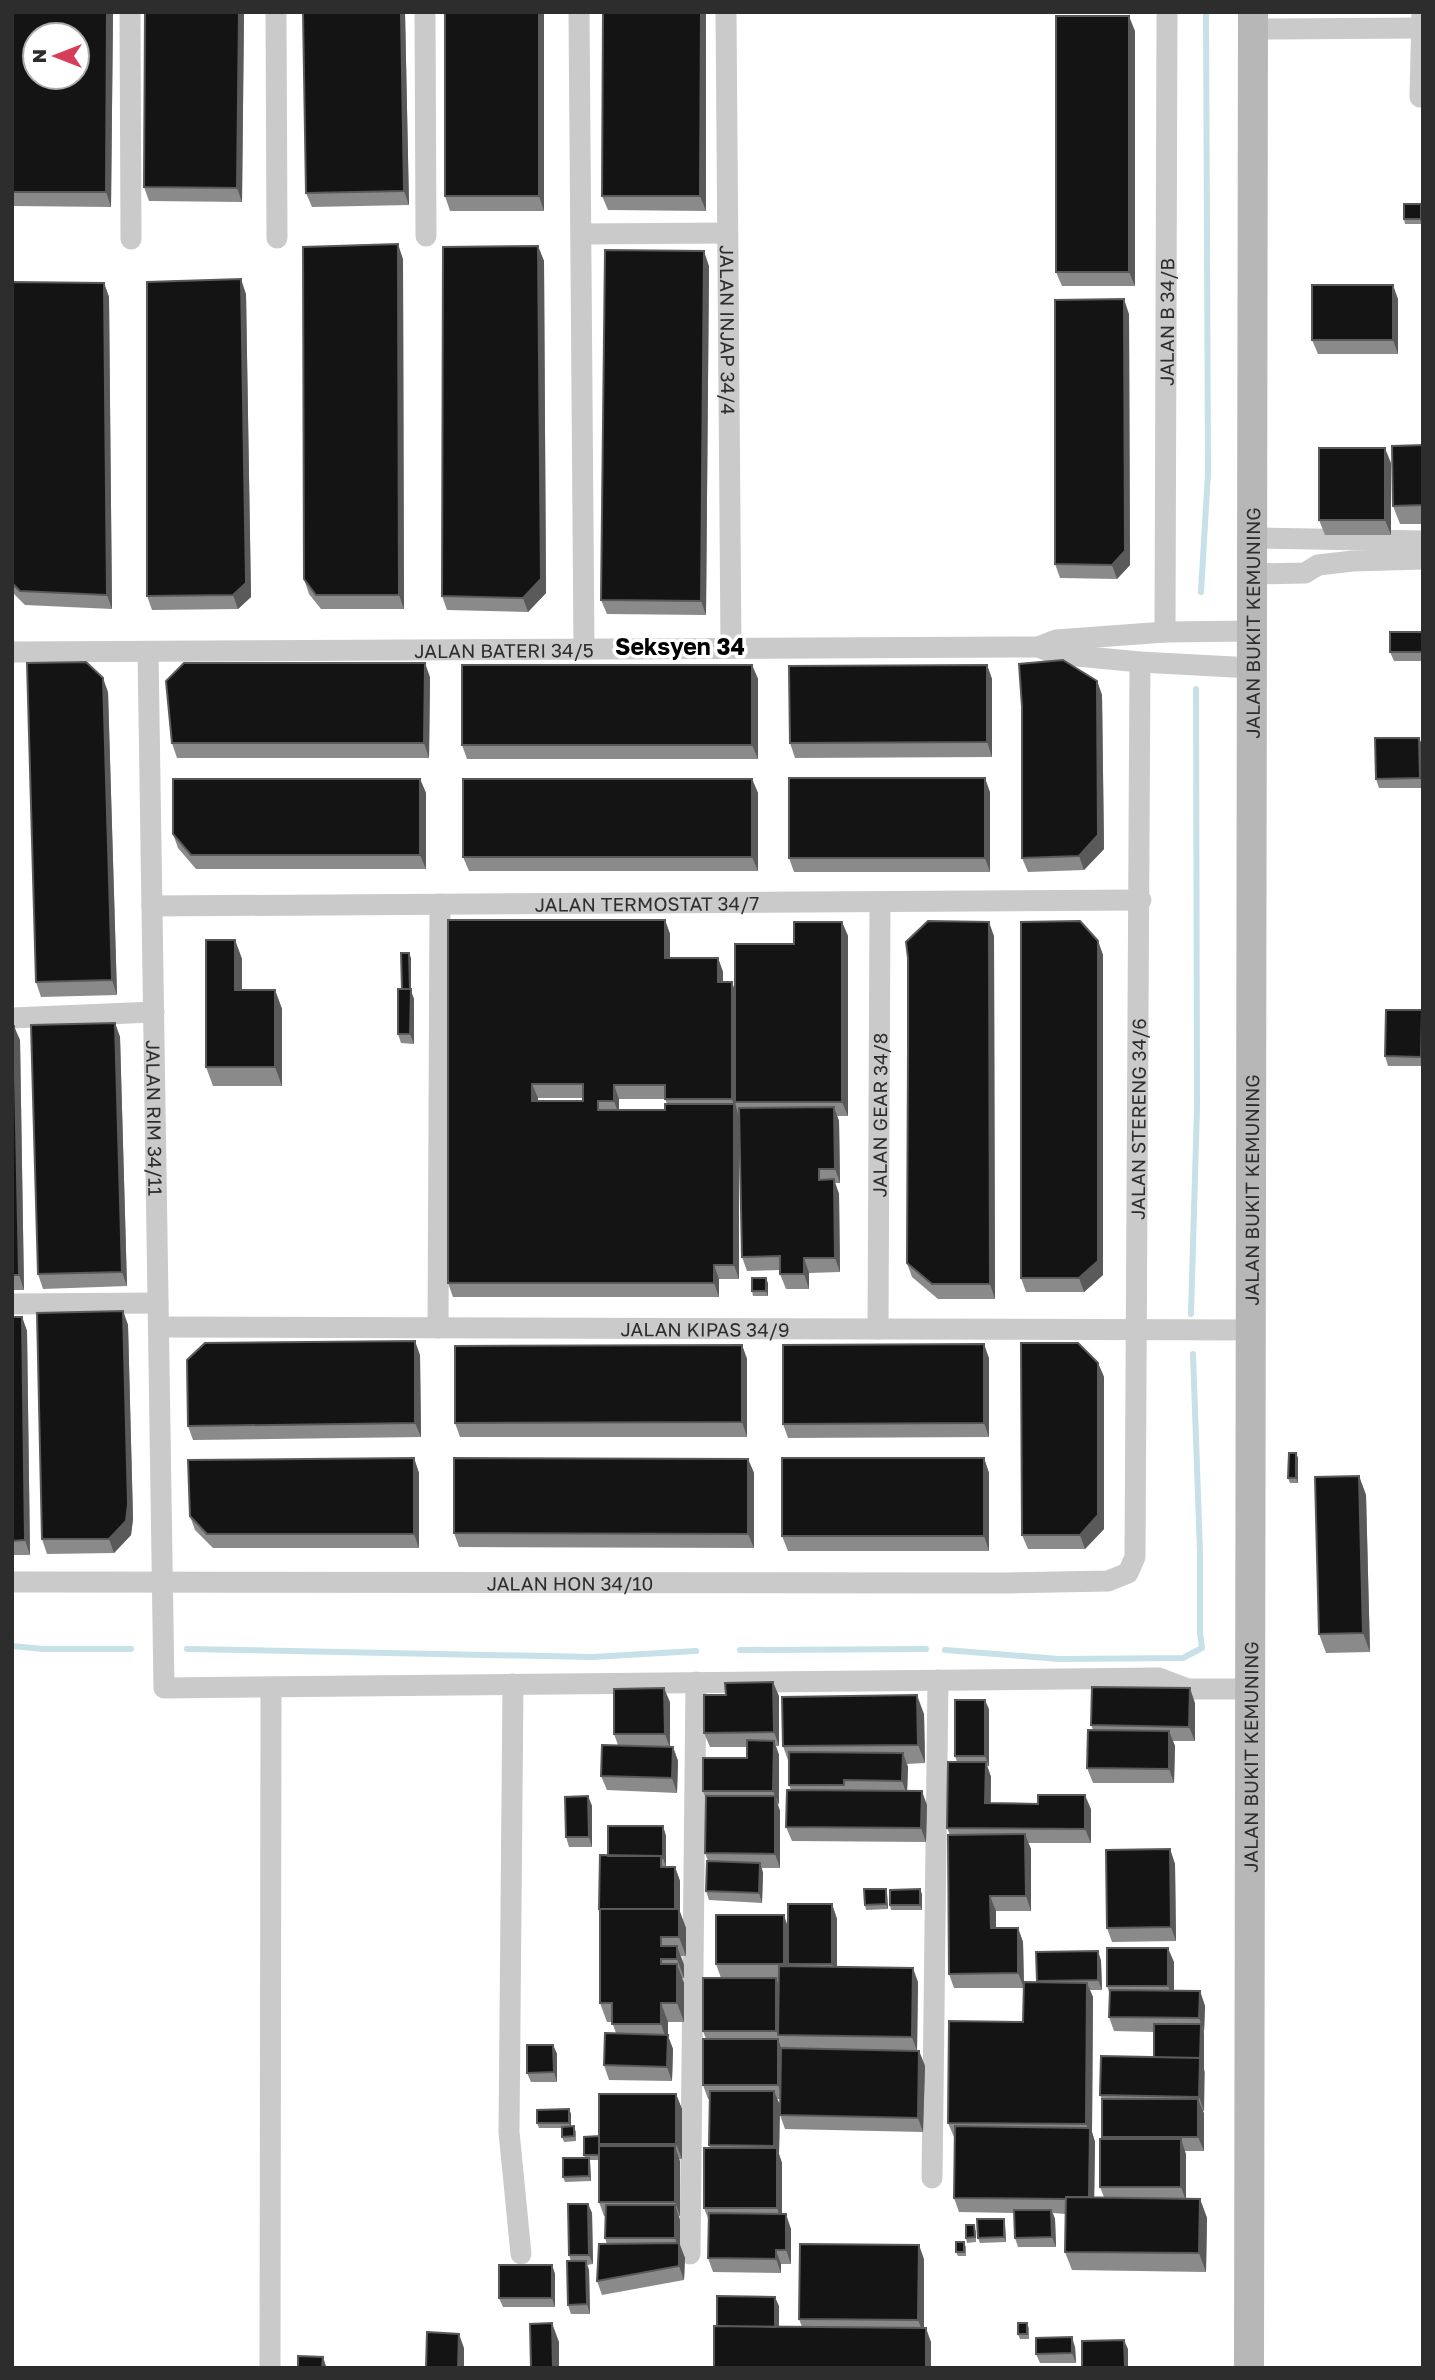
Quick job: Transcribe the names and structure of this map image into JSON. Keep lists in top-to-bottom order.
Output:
{
  "streets": {
    "main road": ["JALAN BUKIT KEMUNING"],
    "street": [
      "JALAN B 34/B",
      "JALAN INJAP 34/4",
      "JALAN BATERI 34/5",
      "JALAN TERMOSTAT 34/7",
      "JALAN GEAR 34/8",
      "JALAN RIM 34/11",
      "JALAN STERENG 34/6",
      "JALAN KIPAS 34/9",
      "JALAN HON 34/10"
    ]
  },
  "crossings": [
    ["JALAN INJAP 34/4", "JALAN BATERI 34/5"],
    ["JALAN BUKIT KEMUNING", "JALAN KIPAS 34/9"],
    ["JALAN BATERI 34/5", "JALAN RIM 34/11"],
    ["JALAN TERMOSTAT 34/7", "JALAN GEAR 34/8"],
    ["JALAN TERMOSTAT 34/7", "JALAN RIM 34/11"],
    ["JALAN TERMOSTAT 34/7", "JALAN STERENG 34/6"],
    ["JALAN GEAR 34/8", "JALAN KIPAS 34/9"],
    ["JALAN RIM 34/11", "JALAN KIPAS 34/9"],
    ["JALAN RIM 34/11", "JALAN HON 34/10"],
    ["JALAN STERENG 34/6", "JALAN KIPAS 34/9"],
    ["JALAN STERENG 34/6", "JALAN HON 34/10"]
  ],
  "districts": ["Seksyen 34"],
  "north": "left"
}
